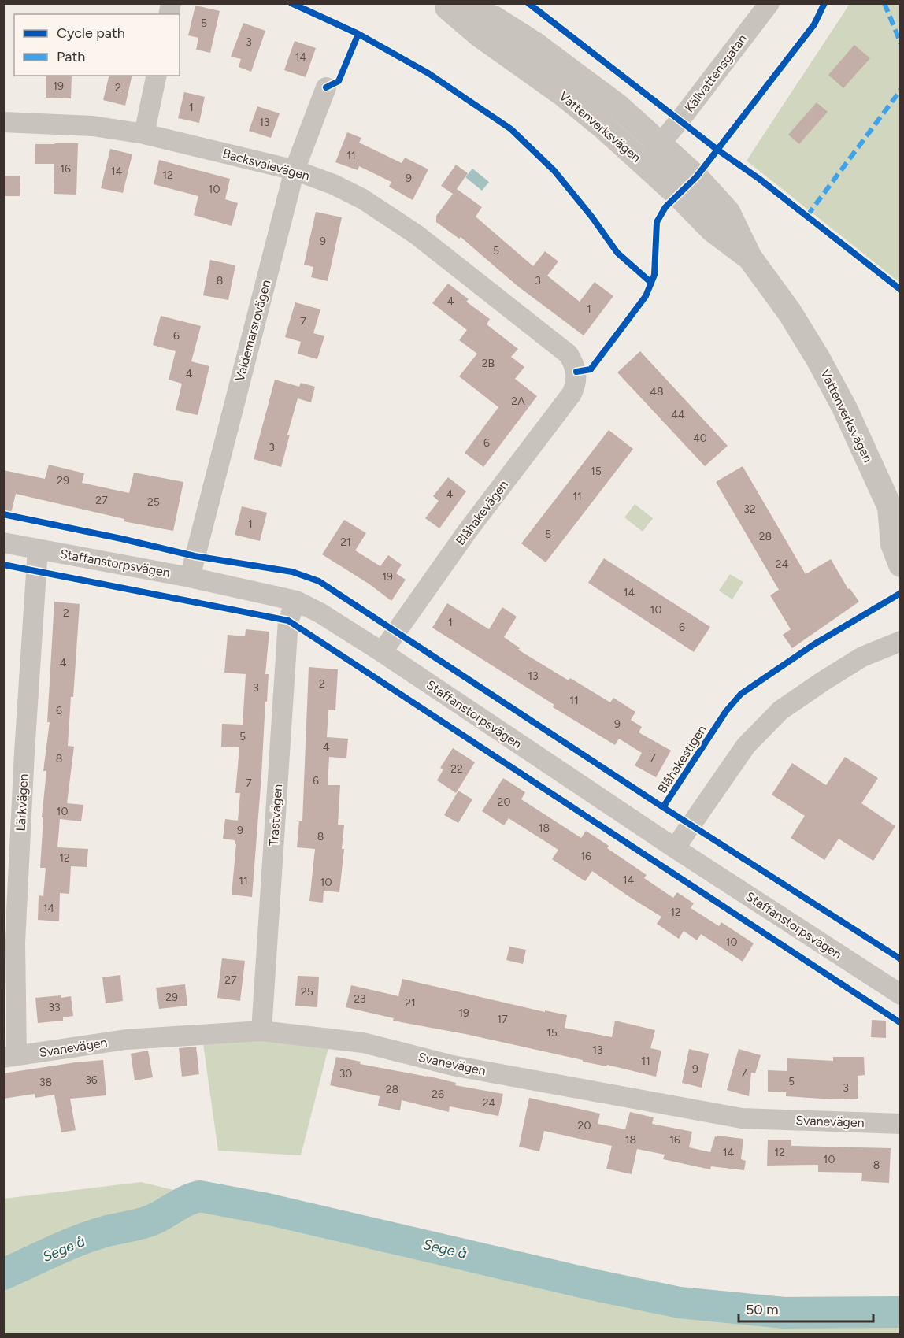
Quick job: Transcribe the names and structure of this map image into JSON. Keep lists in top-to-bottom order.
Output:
{
  "streets": {
    "street": [
      "Källvattensgatan",
      "Vattenverksvägen",
      "Backsvalevägen",
      "Valdemarsrovägen",
      "Blåhakevägen",
      "Staffanstorpsvägen",
      "Lärkvägen",
      "Trastvägen",
      "Svanevägen"
    ],
    "cycle path": ["Blåhakestigen"]
  },
  "crossings": [
    ["Källvattensgatan", "Vattenverksvägen"],
    ["Backsvalevägen", "Valdemarsrovägen"],
    ["Backsvalevägen", "Blåhakevägen"],
    ["Valdemarsrovägen", "Staffanstorpsvägen"],
    ["Blåhakevägen", "Staffanstorpsvägen"],
    ["Staffanstorpsvägen", "Lärkvägen"],
    ["Staffanstorpsvägen", "Trastvägen"],
    ["Lärkvägen", "Svanevägen"],
    ["Trastvägen", "Svanevägen"]
  ],
  "water": ["Sege å"],
  "house_numbers": [
    "5",
    "3",
    "14",
    "19",
    "2",
    "1",
    "13",
    "11",
    "16",
    "14",
    "12",
    "9",
    "10",
    "9",
    "5",
    "8",
    "3",
    "4",
    "1",
    "7",
    "6",
    "2B",
    "4",
    "48",
    "2A",
    "44",
    "40",
    "6",
    "3",
    "15",
    "29",
    "4",
    "11",
    "27",
    "25",
    "32",
    "1",
    "5",
    "28",
    "21",
    "24",
    "19",
    "14",
    "10",
    "2",
    "1",
    "6",
    "4",
    "13",
    "2",
    "3",
    "11",
    "6",
    "9",
    "5",
    "4",
    "7",
    "8",
    "22",
    "6",
    "7",
    "20",
    "10",
    "18",
    "9",
    "8",
    "16",
    "12",
    "14",
    "11",
    "10",
    "14",
    "12",
    "10",
    "27",
    "25",
    "29",
    "23",
    "21",
    "33",
    "19",
    "17",
    "15",
    "13",
    "11",
    "9",
    "7",
    "30",
    "36",
    "5",
    "38",
    "3",
    "28",
    "26",
    "24",
    "20",
    "18",
    "16",
    "14",
    "12",
    "10",
    "8"
  ],
  "legend": ["Cycle path", "Path"],
  "scale_bar": "50 m"
}
